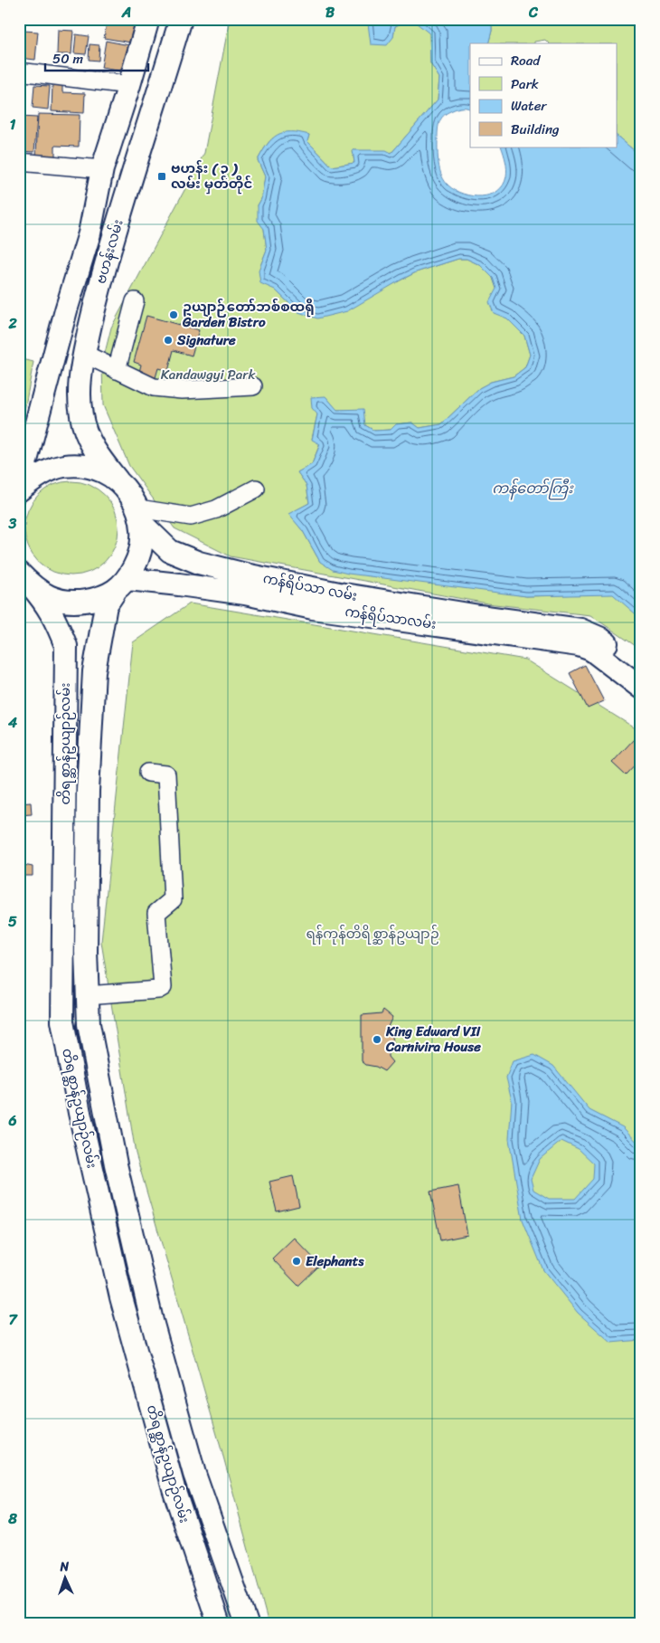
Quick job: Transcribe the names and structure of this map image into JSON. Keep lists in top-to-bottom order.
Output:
{
  "streets": {
    "main road": [
      "ဗဟန်းလမ်း",
      "ကန်ရိပ်သာ လမ်း",
      "ကန်ရိပ်သာလမ်း",
      "တိရစ္ဆာန်ဥယျာဉ်လမ်း"
    ]
  },
  "crossings": [
    ["ဗဟန်းလမ်း", "ကန်ရိပ်သာ လမ်း"],
    ["ကန်ရိပ်သာ လမ်း", "တိရစ္ဆာန်ဥယျာဉ်လမ်း"],
    ["ကန်ရိပ်သာလမ်း", "တိရစ္ဆာန်ဥယျာဉ်လမ်း"]
  ],
  "water": ["ကန်တော်ကြီး"],
  "parks": ["Kandawgyi Park", "ရန်ကုန်တိရိစ္ဆာန်ဥယျာဉ်"],
  "places": {
    "transit": ["ဗဟန်း ( ၃ ) လမ်း မှတ်တိုင်"],
    "other": [
      "ဥယျာဉ်တော်ဘစ်စထရို Garden Bistro",
      "Signature",
      "King Edward VII Carnivira House",
      "Elephants"
    ]
  },
  "legend": [
    "Road",
    "Park",
    "Water",
    "Building"
  ],
  "scale_bar": "50 m",
  "north": "top",
  "grid": {
    "columns": ["A", "B", "C"],
    "rows": [
      "1",
      "2",
      "3",
      "4",
      "5",
      "6",
      "7",
      "8"
    ]
  }
}
